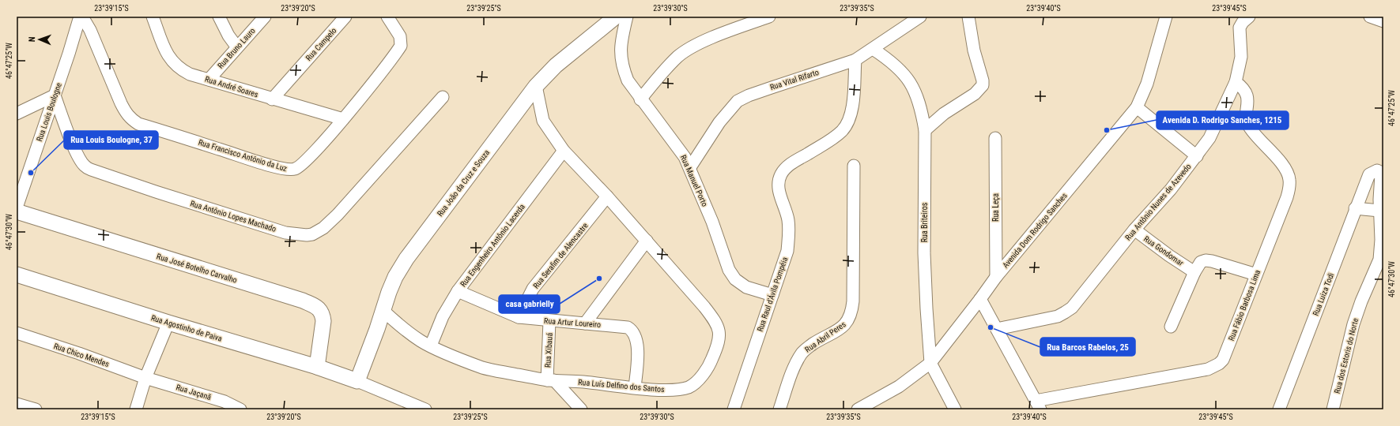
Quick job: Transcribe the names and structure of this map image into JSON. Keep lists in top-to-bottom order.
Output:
{
  "streets": {
    "main road": ["Rua João da Cruz e Souza", "Rua José Botelho Carvalho", "Rua Agostinho de Paiva"],
    "street": [
      "Rua Campelo",
      "Rua Bruno Lauro",
      "Rua Vital Rifarto",
      "Rua André Soares",
      "Rua Louis Boulogne",
      "Rua Francisco Antônio da Luz",
      "Rua Manuel Porto",
      "Rua Antônio Nunes de Azevedo",
      "Rua Leça",
      "Rua Antônio Lopes Machado",
      "Rua Briteiros",
      "Avenida Dom Rodrigo Sanches",
      "Rua Engenheiro Antônio Lacerda",
      "Rua Gondomar",
      "Rua Serafim de Alencastre",
      "Rua Raul d'Ávila Pompéia",
      "Rua Luiza Todi",
      "Rua Fábio Barbosa Lima",
      "Rua Artur Loureiro",
      "Rua Abril Peres",
      "Rua Xibauá",
      "Rua Chico Mendes",
      "Rua dos Estoris do Norte",
      "Rua Luís Delfino dos Santos",
      "Rua Jaçanã"
    ]
  },
  "crossings": [
    ["Rua Campelo", "Rua André Soares"],
    ["Rua Bruno Lauro", "Rua André Soares"],
    ["Rua Vital Rifarto", "Rua Manuel Porto"],
    ["Rua Vital Rifarto", "Rua Briteiros"],
    ["Rua Vital Rifarto", "Rua Raul d'Ávila Pompéia"],
    ["Rua André Soares", "Rua Francisco Antônio da Luz"],
    ["Rua Louis Boulogne", "Rua Francisco Antônio da Luz"],
    ["Rua Louis Boulogne", "Rua Antônio Lopes Machado"],
    ["Rua Manuel Porto", "Rua Raul d'Ávila Pompéia"],
    ["Rua João da Cruz e Souza", "Rua Agostinho de Paiva"],
    ["Rua João da Cruz e Souza", "Rua Luís Delfino dos Santos"],
    ["Rua Antônio Nunes de Azevedo", "Rua Gondomar"],
    ["Rua Antônio Nunes de Azevedo", "Rua Fábio Barbosa Lima"],
    ["Rua Leça", "Avenida Dom Rodrigo Sanches"],
    ["Rua Briteiros", "Avenida Dom Rodrigo Sanches"],
    ["Rua Engenheiro Antônio Lacerda", "Rua Artur Loureiro"],
    ["Rua Engenheiro Antônio Lacerda", "Rua Luís Delfino dos Santos"],
    ["Rua Serafim de Alencastre", "Rua Artur Loureiro"],
    ["Rua Serafim de Alencastre", "Rua Luís Delfino dos Santos"],
    ["Rua José Botelho Carvalho", "Rua Agostinho de Paiva"],
    ["Rua Luiza Todi", "Rua dos Estoris do Norte"],
    ["Rua Artur Loureiro", "Rua Xibauá"],
    ["Rua Artur Loureiro", "Rua Luís Delfino dos Santos"],
    ["Rua Xibauá", "Rua Luís Delfino dos Santos"],
    ["Rua Chico Mendes", "Rua Jaçanã"]
  ],
  "places": [
    "Avenida D. Rodrigo Sanches, 1215",
    "Rua Louis Boulogne, 37",
    "casa gabrielly",
    "Rua Barcos Rabelos, 25"
  ],
  "north": "left",
  "coordinates": [
    "23°39'15\"S",
    "23°39'20\"S",
    "23°39'25\"S",
    "23°39'30\"S",
    "23°39'35\"S",
    "23°39'40\"S",
    "23°39'45\"S",
    "46°47'25\"W",
    "46°47'30\"W"
  ]
}
